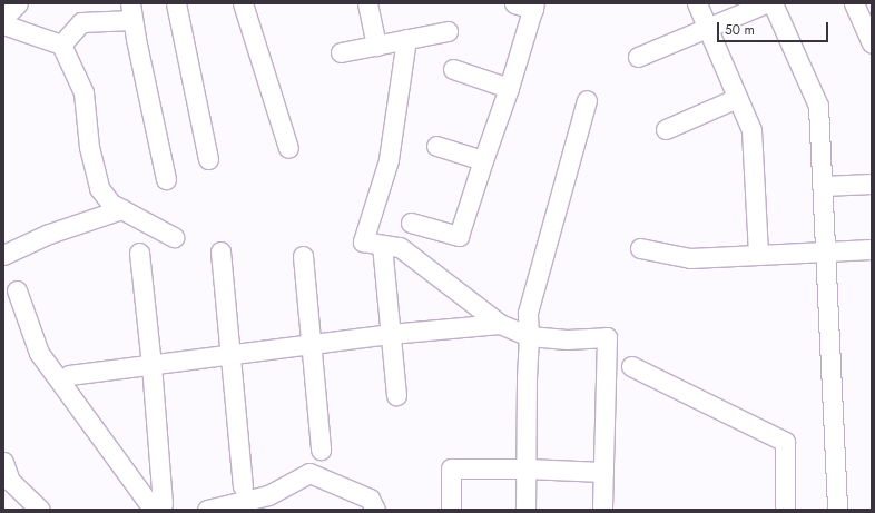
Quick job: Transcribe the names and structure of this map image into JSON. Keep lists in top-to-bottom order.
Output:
{
  "scale_bar": "50 m"
}
